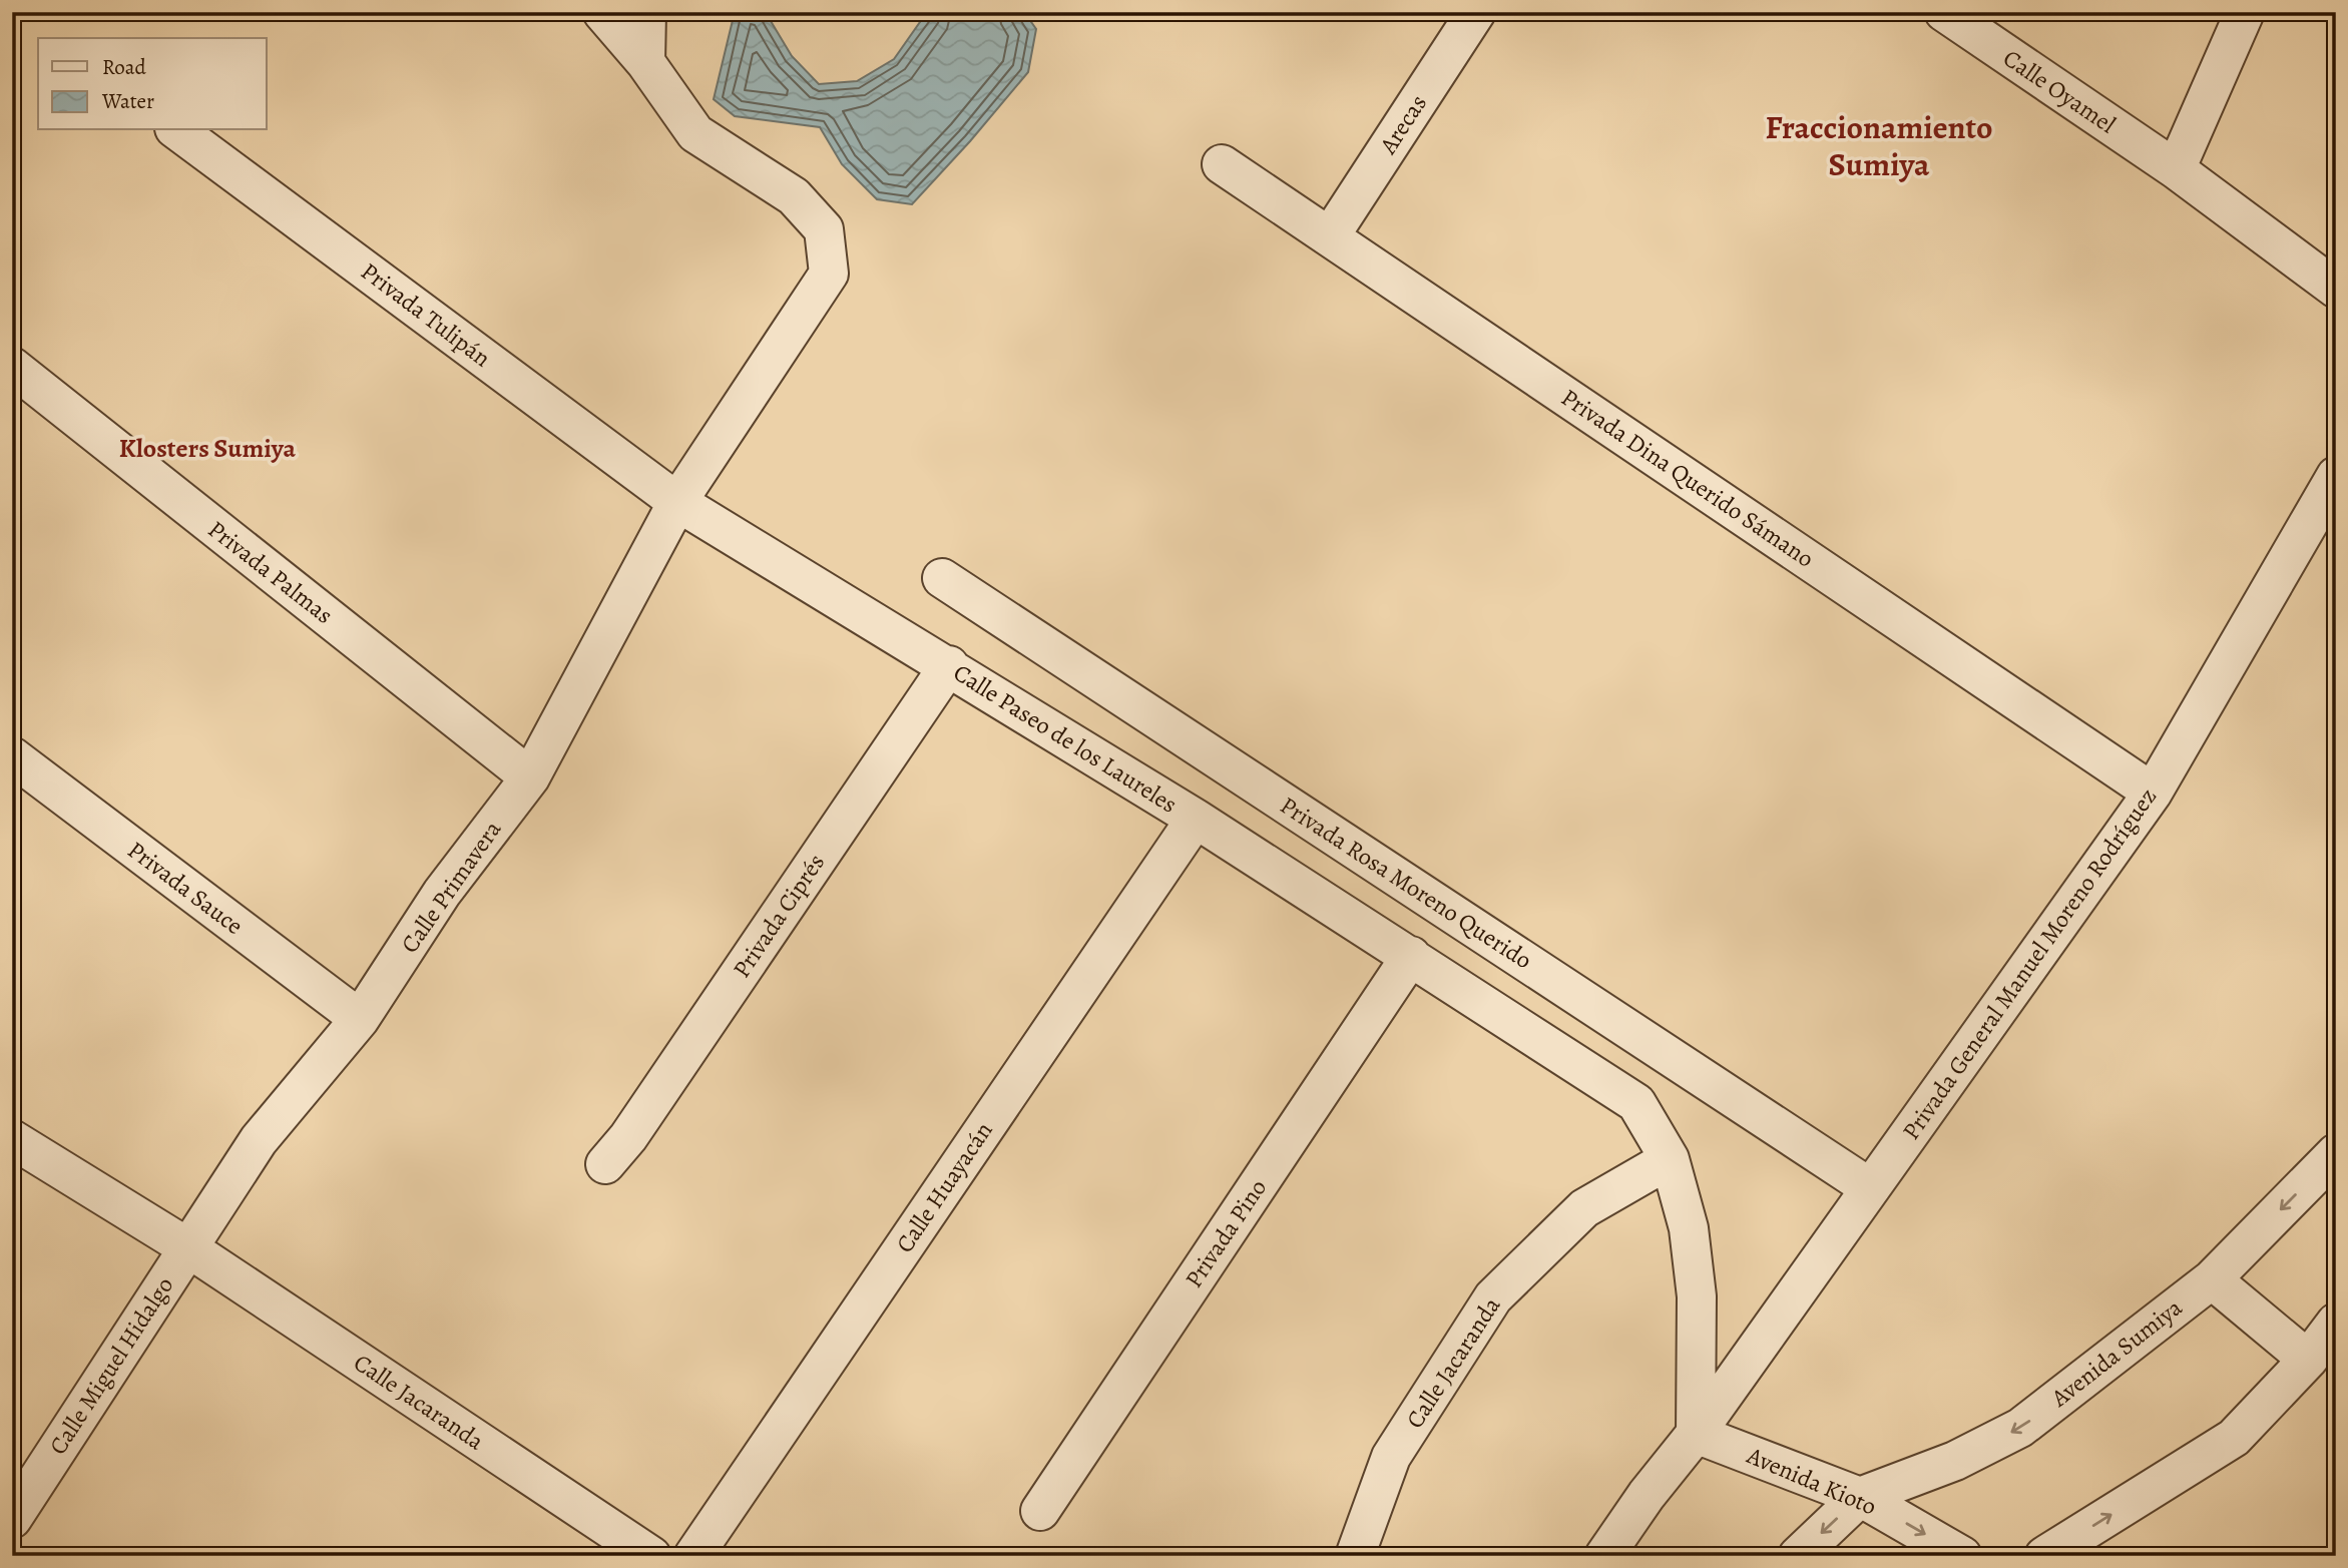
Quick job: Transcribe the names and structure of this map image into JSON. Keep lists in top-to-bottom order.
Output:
{
  "streets": {
    "street": [
      "Calle Oyamel",
      "Arecas",
      "Privada Tulipán",
      "Privada Dina Querido Sámano",
      "Privada Palmas",
      "Calle Paseo de los Laureles",
      "Privada Rosa Moreno Querido",
      "Calle Primavera",
      "Privada Sauce",
      "Privada Ciprés",
      "Privada General Manuel Moreno Rodríguez",
      "Calle Huayacán",
      "Privada Pino",
      "Avenida Sumiya",
      "Calle Jacaranda",
      "Calle Miguel Hidalgo",
      "Avenida Kioto"
    ]
  },
  "crossings": [
    ["Arecas", "Privada Dina Querido Sámano"],
    ["Privada Tulipán", "Calle Paseo de los Laureles"],
    ["Privada Tulipán", "Calle Primavera"],
    ["Privada Dina Querido Sámano", "Privada General Manuel Moreno Rodríguez"],
    ["Privada Palmas", "Calle Primavera"],
    ["Calle Paseo de los Laureles", "Calle Primavera"],
    ["Calle Paseo de los Laureles", "Privada Ciprés"],
    ["Calle Paseo de los Laureles", "Privada General Manuel Moreno Rodríguez"],
    ["Calle Paseo de los Laureles", "Calle Huayacán"],
    ["Calle Paseo de los Laureles", "Privada Pino"],
    ["Calle Paseo de los Laureles", "Calle Jacaranda"],
    ["Calle Paseo de los Laureles", "Avenida Kioto"],
    ["Privada Rosa Moreno Querido", "Privada General Manuel Moreno Rodríguez"],
    ["Calle Primavera", "Privada Sauce"],
    ["Calle Primavera", "Calle Jacaranda"],
    ["Calle Primavera", "Calle Miguel Hidalgo"],
    ["Privada General Manuel Moreno Rodríguez", "Avenida Kioto"],
    ["Avenida Sumiya", "Avenida Kioto"],
    ["Calle Jacaranda", "Calle Miguel Hidalgo"]
  ],
  "one_way": ["Avenida Kioto"],
  "districts": ["Fraccionamiento Sumiya", "Klosters Sumiya"],
  "legend": ["Road", "Water"]
}
